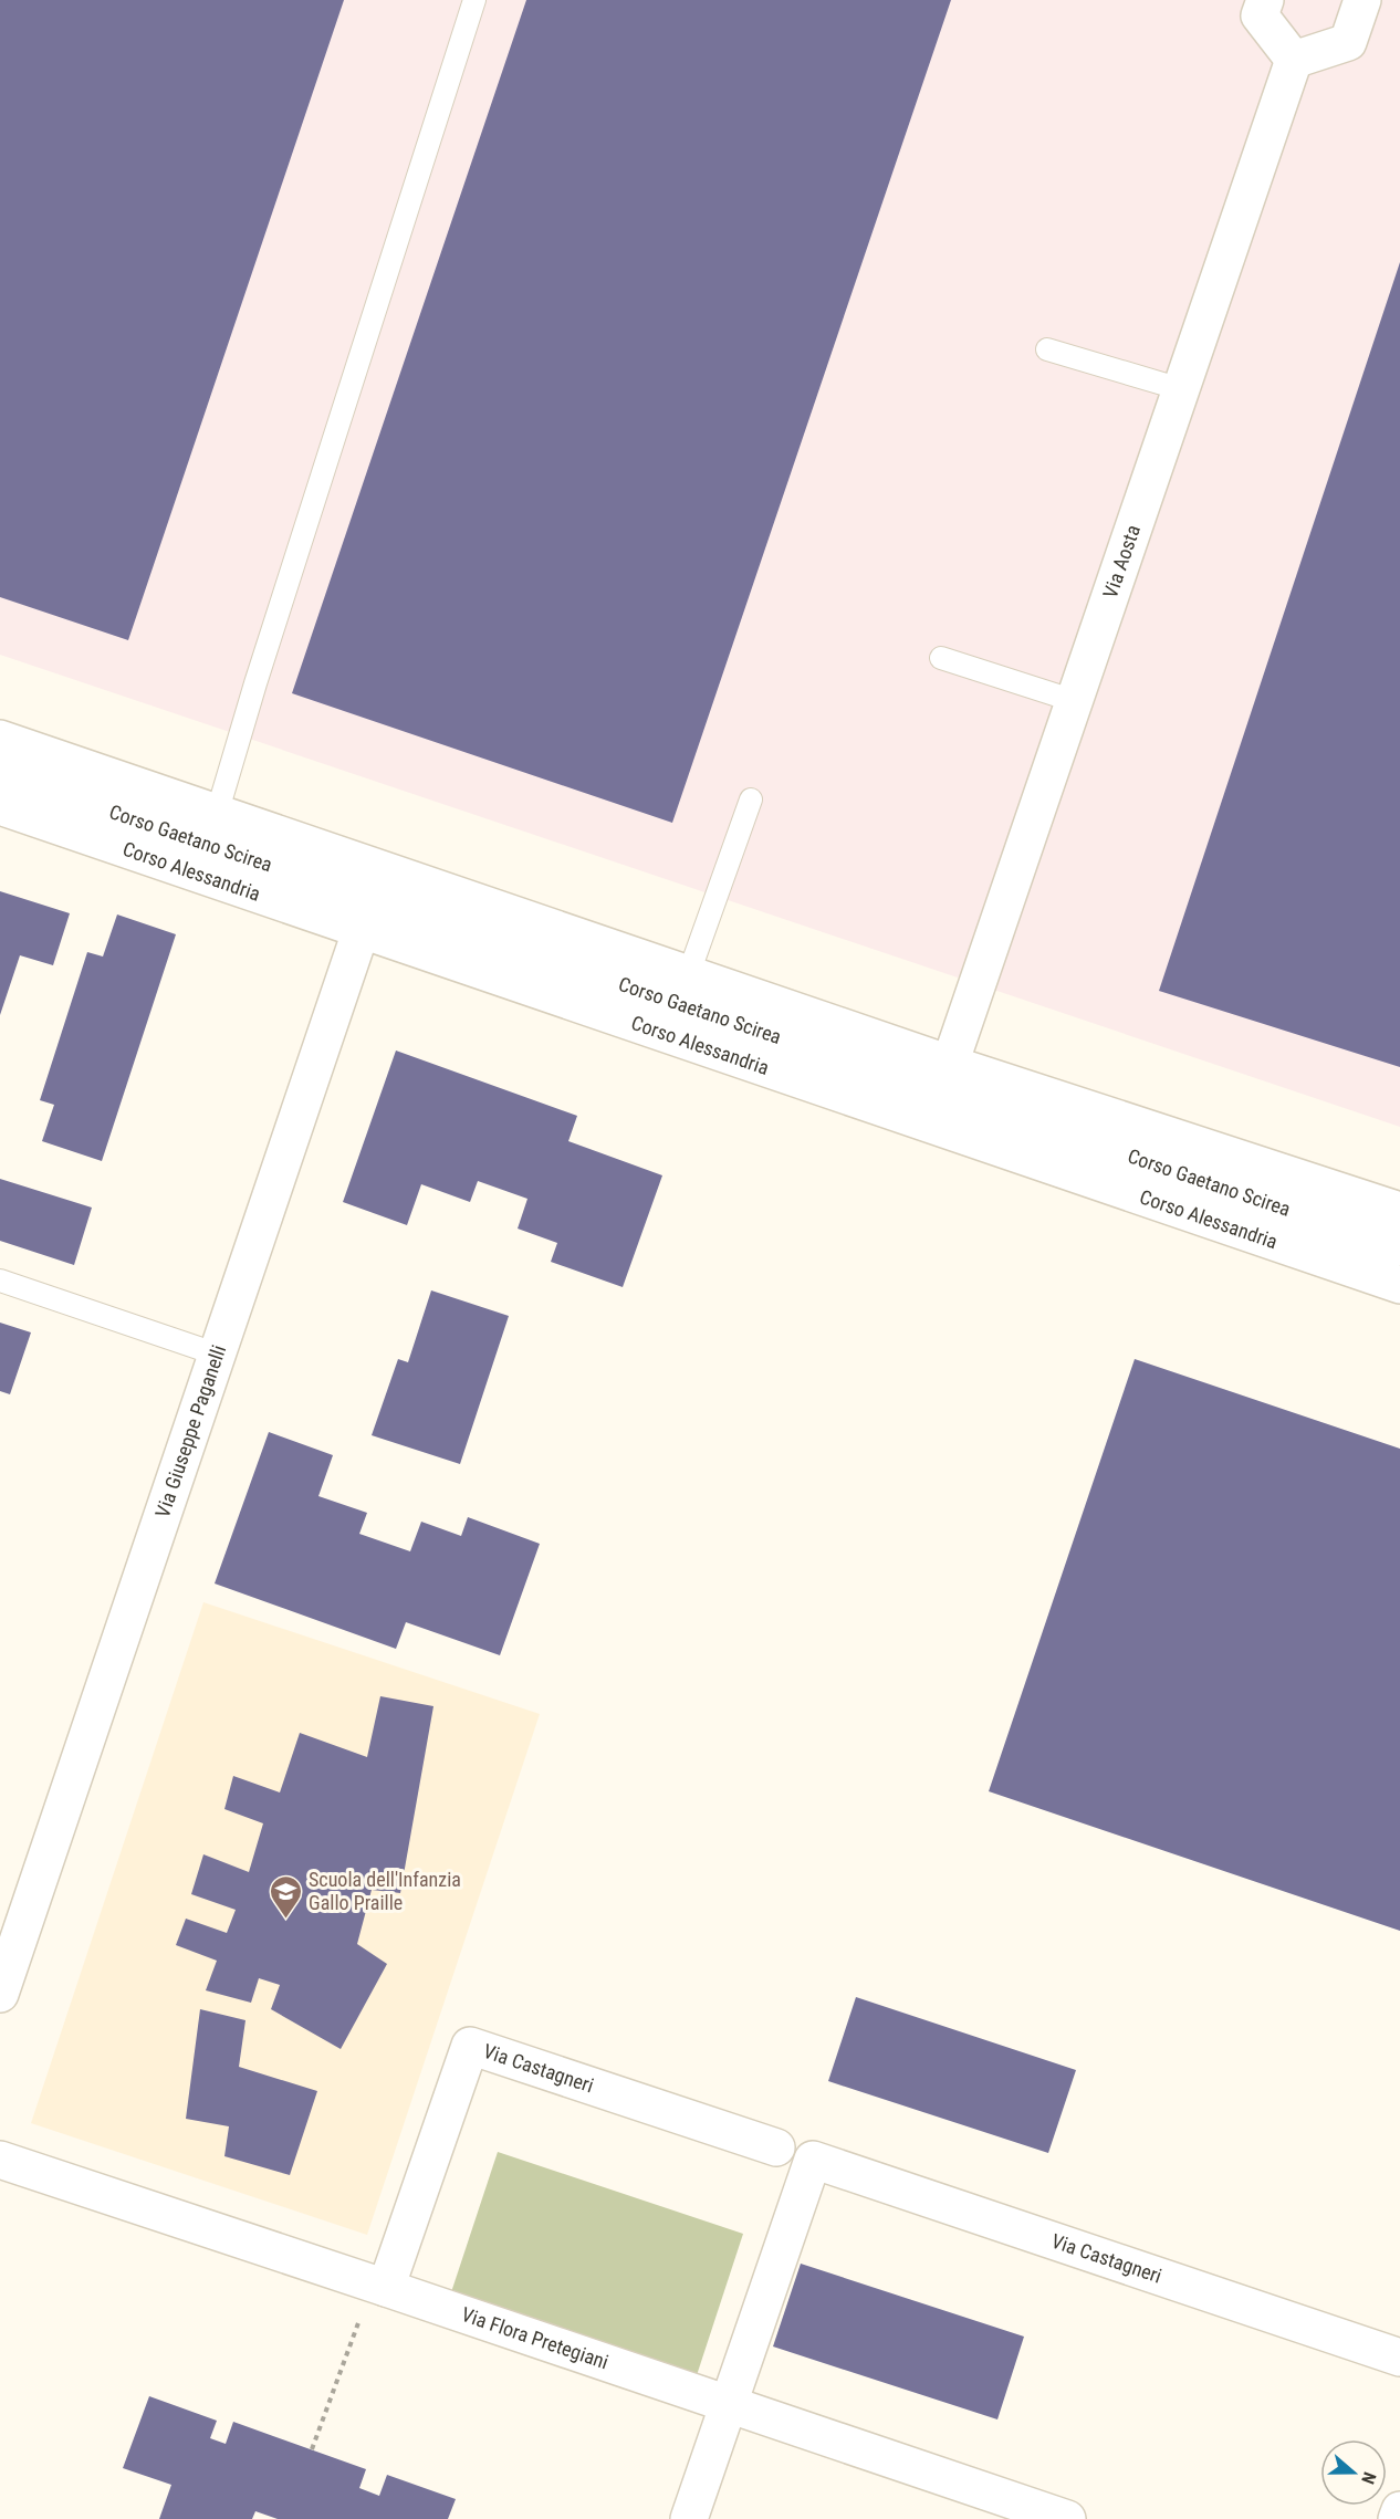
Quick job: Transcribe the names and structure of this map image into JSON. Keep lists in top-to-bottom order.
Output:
{
  "streets": {
    "street": [
      "Via Aosta",
      "Corso Gaetano Scirea",
      "Corso Alessandria",
      "Via Giuseppe Paganelli",
      "Via Castagneri",
      "Via Flora Pretegiani"
    ]
  },
  "crossings": [
    ["Via Aosta", "Corso Alessandria"],
    ["Corso Gaetano Scirea", "Corso Alessandria"],
    ["Corso Gaetano Scirea", "Via Giuseppe Paganelli"],
    ["Corso Alessandria", "Via Giuseppe Paganelli"],
    ["Via Castagneri", "Via Flora Pretegiani"]
  ],
  "places": {
    "school or university": ["Scuola dell'Infanzia Gallo Praille"]
  },
  "north": "right"
}
